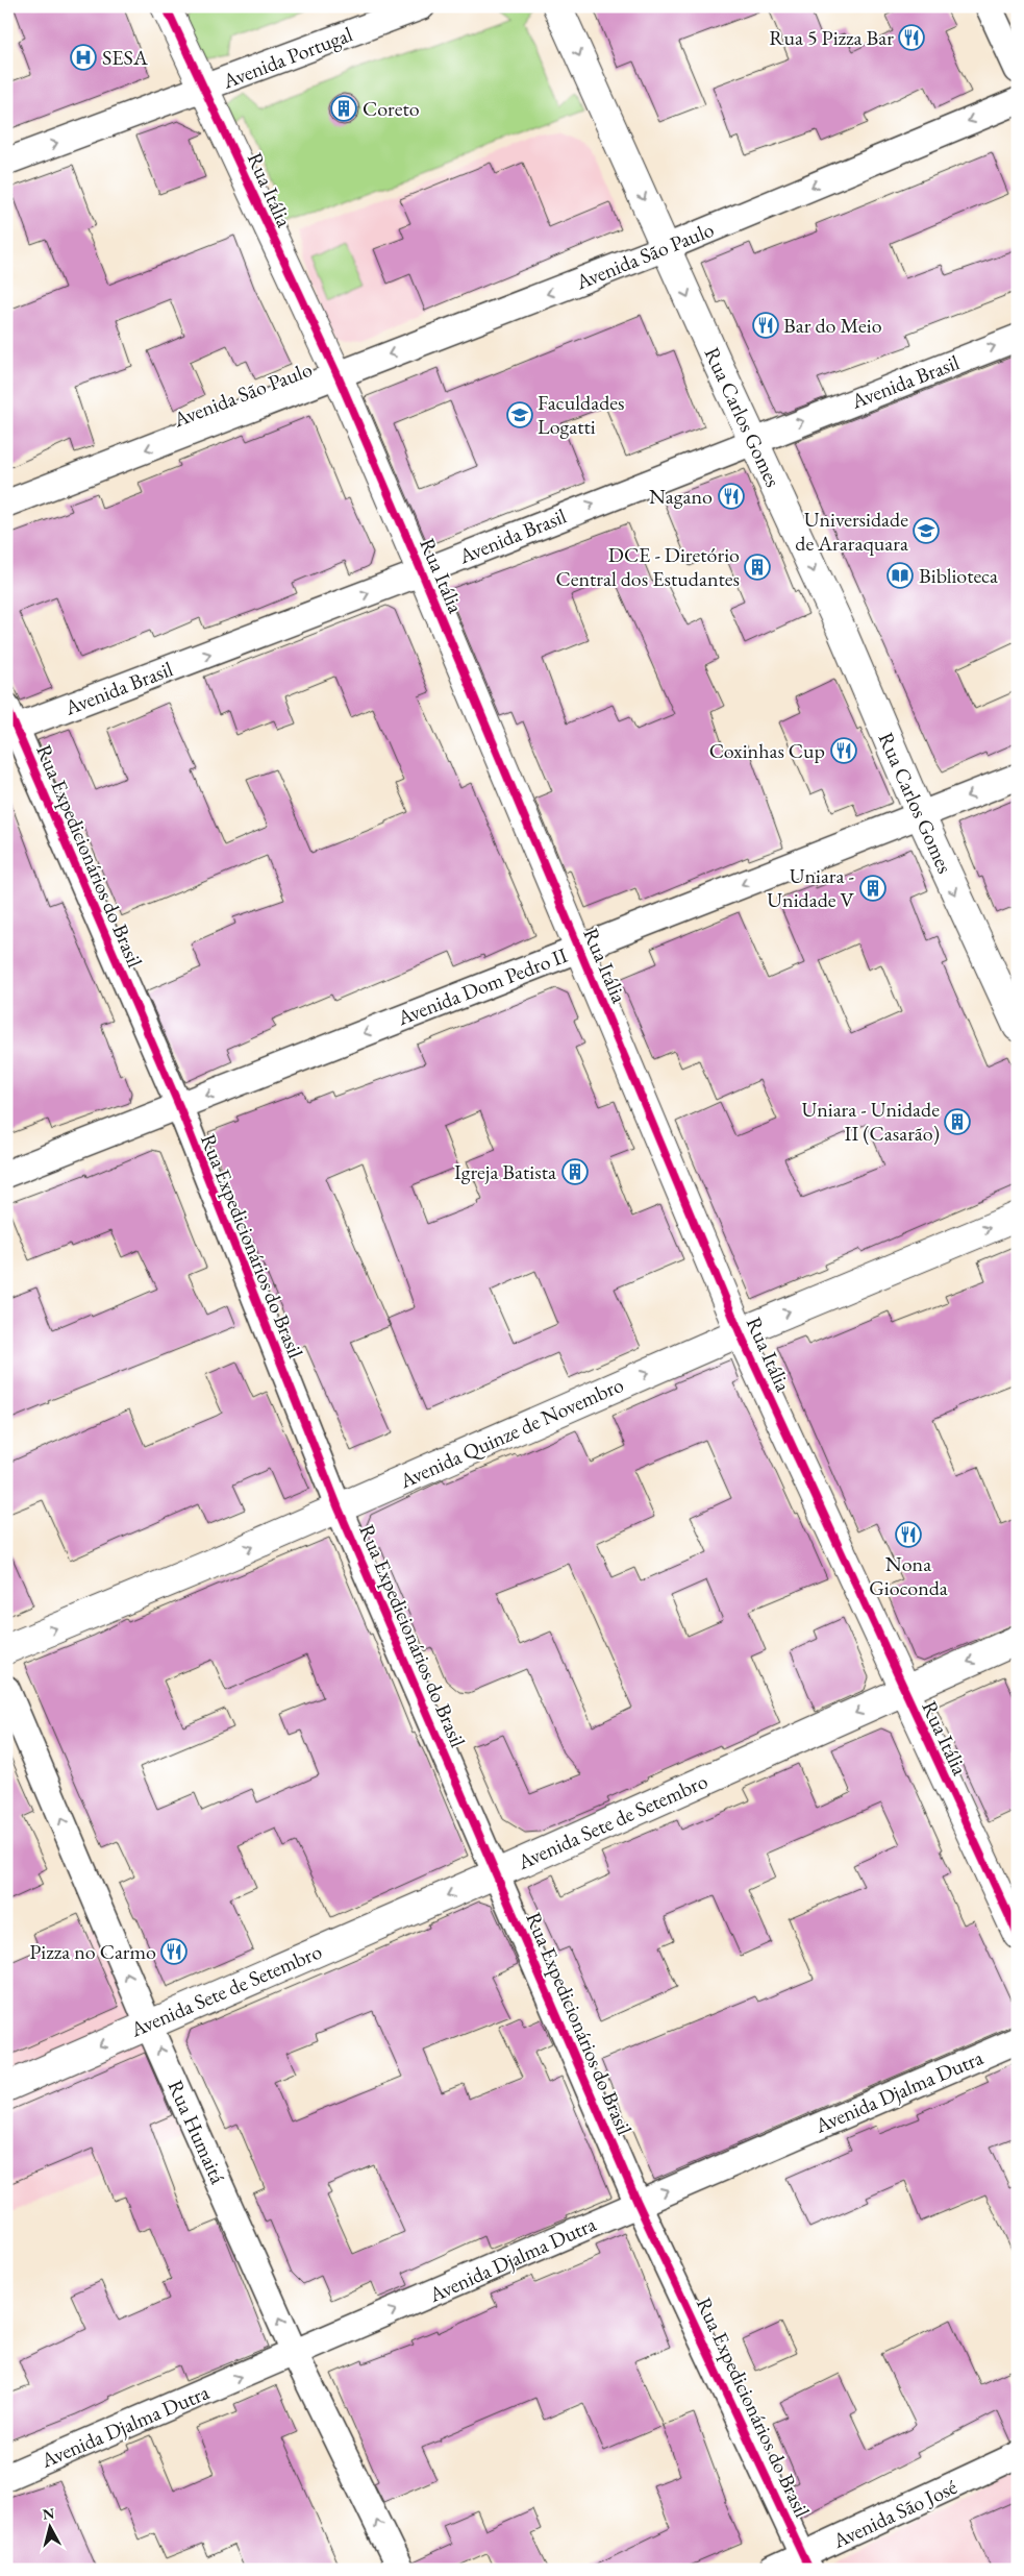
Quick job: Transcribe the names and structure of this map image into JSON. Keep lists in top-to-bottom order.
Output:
{
  "streets": {
    "street": [
      "Avenida Portugal",
      "Rua Itália",
      "Avenida São Paulo",
      "Avenida Brasil",
      "Rua Carlos Gomes",
      "Rua Expedicionários do Brasil",
      "Avenida Dom Pedro II",
      "Avenida Quinze de Novembro",
      "Avenida Sete de Setembro",
      "Avenida Djalma Dutra",
      "Rua Humaitá",
      "Avenida São José"
    ]
  },
  "crossings": [
    ["Avenida Portugal", "Rua Itália"],
    ["Rua Itália", "Avenida São Paulo"],
    ["Rua Itália", "Avenida Brasil"],
    ["Rua Itália", "Avenida Dom Pedro II"],
    ["Rua Itália", "Avenida Quinze de Novembro"],
    ["Rua Itália", "Avenida Sete de Setembro"],
    ["Avenida São Paulo", "Rua Carlos Gomes"],
    ["Avenida Brasil", "Rua Carlos Gomes"],
    ["Avenida Brasil", "Rua Expedicionários do Brasil"],
    ["Rua Carlos Gomes", "Avenida Dom Pedro II"],
    ["Rua Expedicionários do Brasil", "Avenida Dom Pedro II"],
    ["Rua Expedicionários do Brasil", "Avenida Quinze de Novembro"],
    ["Rua Expedicionários do Brasil", "Avenida Sete de Setembro"],
    ["Rua Expedicionários do Brasil", "Avenida Djalma Dutra"],
    ["Rua Expedicionários do Brasil", "Avenida São José"],
    ["Avenida Sete de Setembro", "Rua Humaitá"],
    ["Avenida Djalma Dutra", "Rua Humaitá"]
  ],
  "one_way": [
    "Avenida Portugal",
    "Avenida São Paulo",
    "Avenida Brasil",
    "Rua Carlos Gomes",
    "Avenida Dom Pedro II",
    "Avenida Quinze de Novembro",
    "Avenida Sete de Setembro",
    "Avenida Djalma Dutra",
    "Rua Humaitá"
  ],
  "places": {
    "restaurant": [
      "Rua 5 Pizza Bar",
      "Bar do Meio",
      "Nagano",
      "Coxinhas Cup",
      "Nona Gioconda",
      "Pizza no Carmo"
    ],
    "hospital": ["SESA"],
    "building": [
      "Coreto",
      "DCE - Diretório Central dos Estudantes",
      "Uniara - Unidade V",
      "Uniara - Unidade II (Casarão)",
      "Igreja Batista"
    ],
    "school or university": ["Faculdades Logatti", "Universidade de Araraquara"],
    "library": ["Biblioteca"]
  },
  "north": "top"
}
